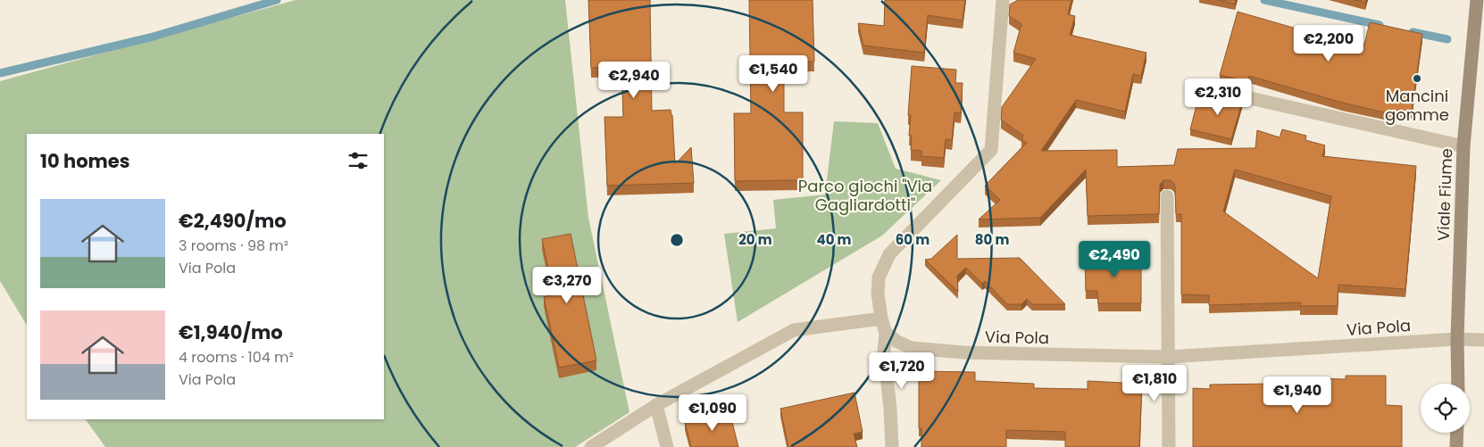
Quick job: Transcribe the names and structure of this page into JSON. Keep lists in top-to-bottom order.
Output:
{
  "streets": {
    "street": ["Viale Fiume", "Via Pola"]
  },
  "crossings": [
    ["Viale Fiume", "Via Pola"]
  ],
  "parks": ["Parco giochi \"Via Gagliardotti\""],
  "places": ["Mancini gomme"],
  "page": {
    "price": [
      "€2,200",
      "€1,540",
      "€2,940",
      "€2,310",
      "€2,490",
      "€3,270",
      "€1,720",
      "€1,810",
      "€1,940",
      "€1,090"
    ],
    "heading": "10 homes",
    "list": [
      {
        "name": "€2,490/mo",
        "note": "3 rooms · 98 m² · Via Pola"
      },
      {
        "name": "€1,940/mo",
        "note": "4 rooms · 104 m² · Via Pola"
      }
    ]
  },
  "rings": [
    "20 m",
    "40 m",
    "60 m",
    "80 m"
  ]
}
